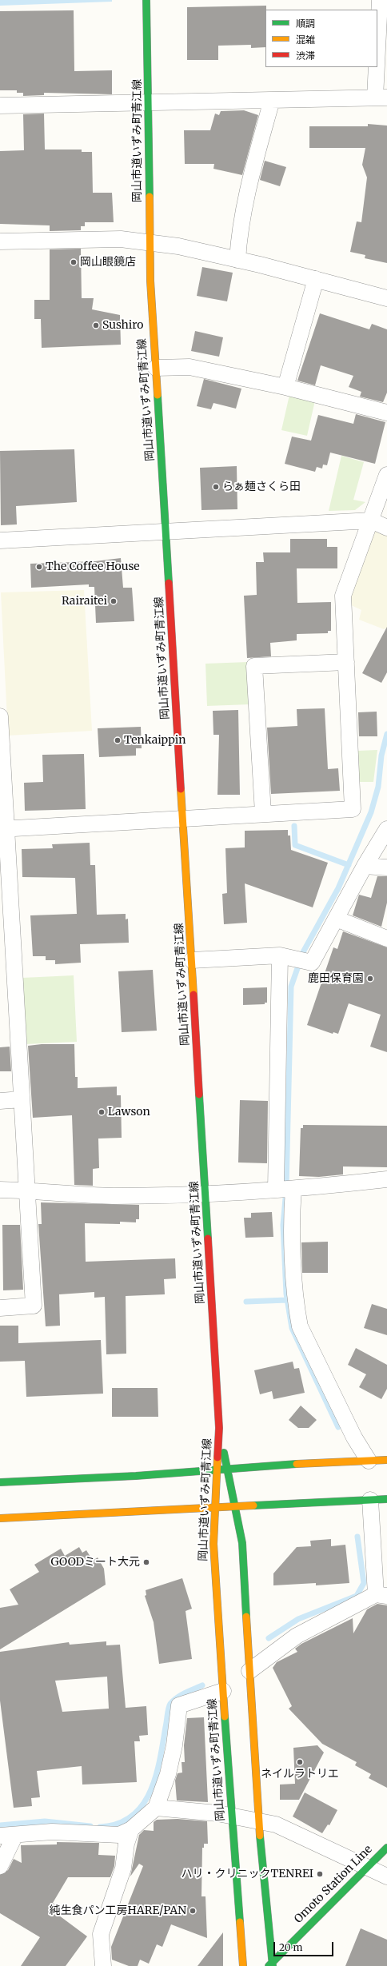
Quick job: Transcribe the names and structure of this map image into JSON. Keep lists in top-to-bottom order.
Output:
{
  "streets": {
    "street": ["岡山市道いずみ町青江線", "Omoto Station Line"]
  },
  "places": [
    "岡山眼鏡店",
    "Sushiro",
    "らぁ麺さくら田",
    "The Coffee House",
    "Rairaitei",
    "Tenkaippin",
    "鹿田保育園",
    "Lawson",
    "GOODミート大元",
    "ネイルラトリエ",
    "ハリ・クリニックTENREI",
    "純生食パン工房HARE/PAN"
  ],
  "legend": ["順調", "混雑", "渋滞"],
  "scale_bar": "20 m"
}
